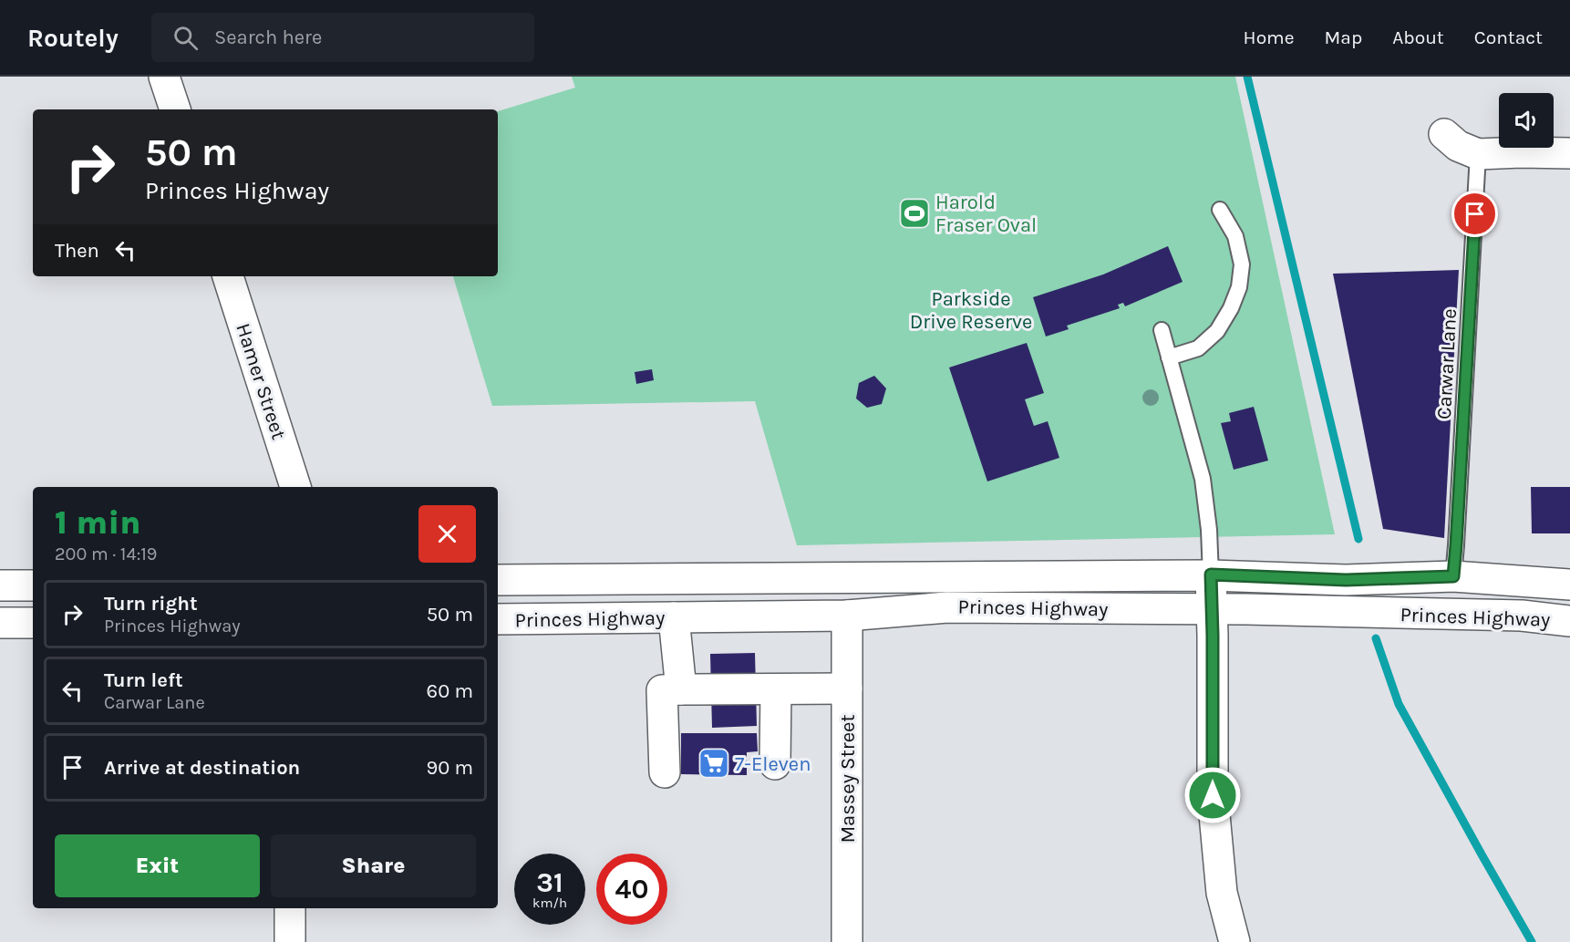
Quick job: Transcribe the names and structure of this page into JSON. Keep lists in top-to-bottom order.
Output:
{
  "streets": {
    "main road": ["Hamer Street", "Princes Highway", "Massey Street"],
    "lane": ["Carwar Lane"]
  },
  "crossings": [
    ["Carwar Lane", "Princes Highway"],
    ["Princes Highway", "Massey Street"]
  ],
  "parks": ["Parkside Drive Reserve"],
  "places": {
    "sports": ["Harold Fraser Oval"],
    "supermarket": ["7-Eleven"]
  },
  "page": {
    "header": "Routely",
    "search": "Search here",
    "nav": [
      "Home",
      "Map",
      "About",
      "Contact"
    ],
    "turn": ["50 m", "Princes Highway"],
    "then": "Then",
    "heading": ["1 min", "200 m · 14:19"],
    "list": [
      {
        "name": "Turn right",
        "note": "Princes Highway",
        "value": "50 m"
      },
      {
        "name": "Turn left",
        "note": "Carwar Lane",
        "value": "60 m"
      },
      {
        "name": "Arrive at destination",
        "value": "90 m"
      }
    ],
    "buttons": ["Exit", "Share"],
    "speed": "31 km/h",
    "limit": "40"
  }
}
